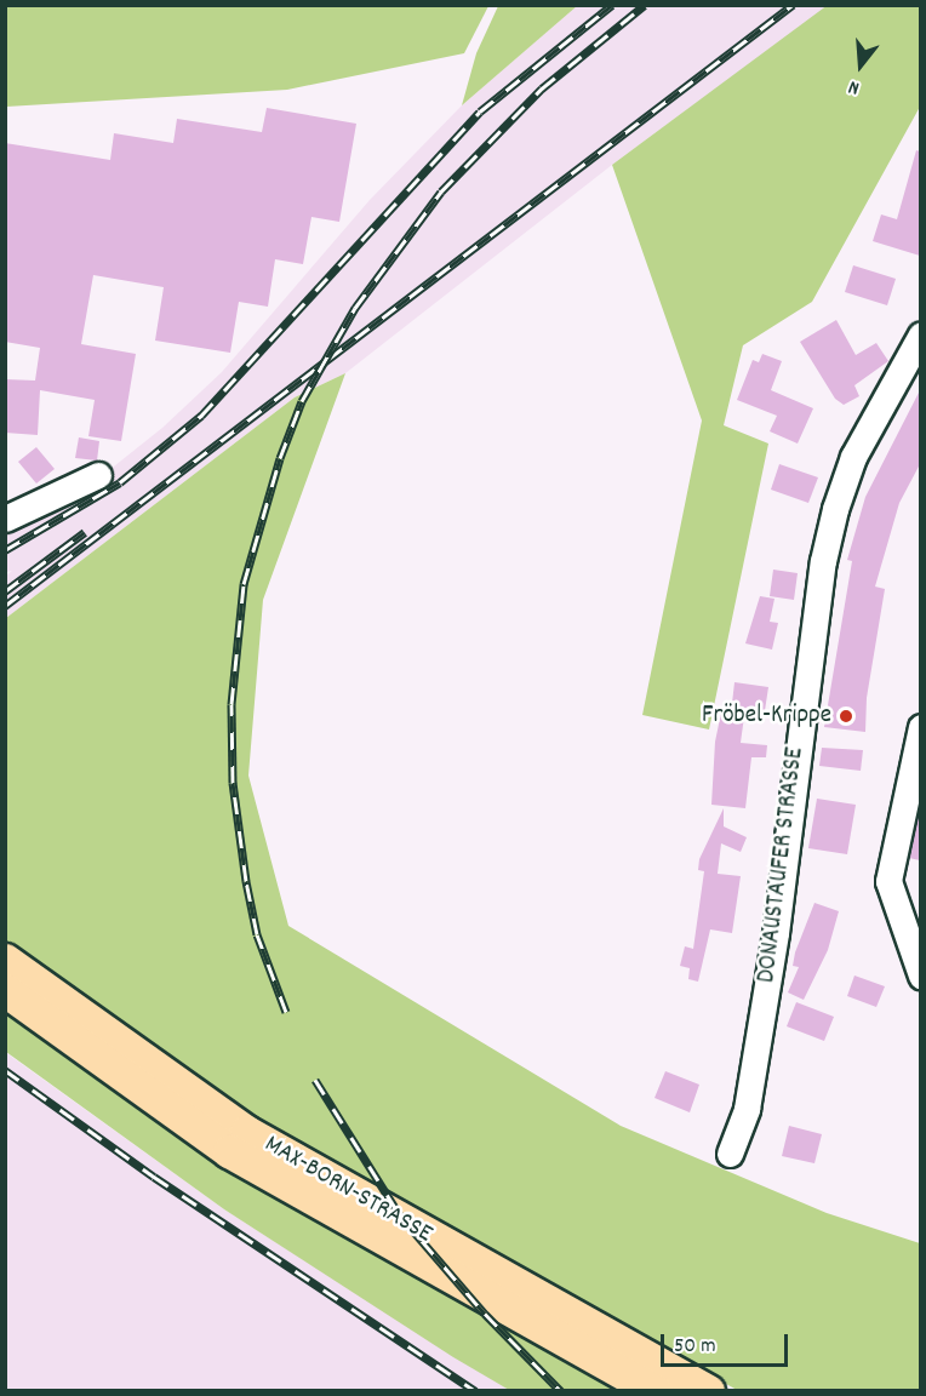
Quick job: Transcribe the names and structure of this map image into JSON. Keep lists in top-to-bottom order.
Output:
{
  "streets": {
    "main road": ["MAX-BORN-STRASSE"],
    "street": ["DONAUSTAUFER STRASSE"]
  },
  "places": ["Fröbel-Krippe"],
  "scale_bar": "50 m",
  "north": "bottom"
}
